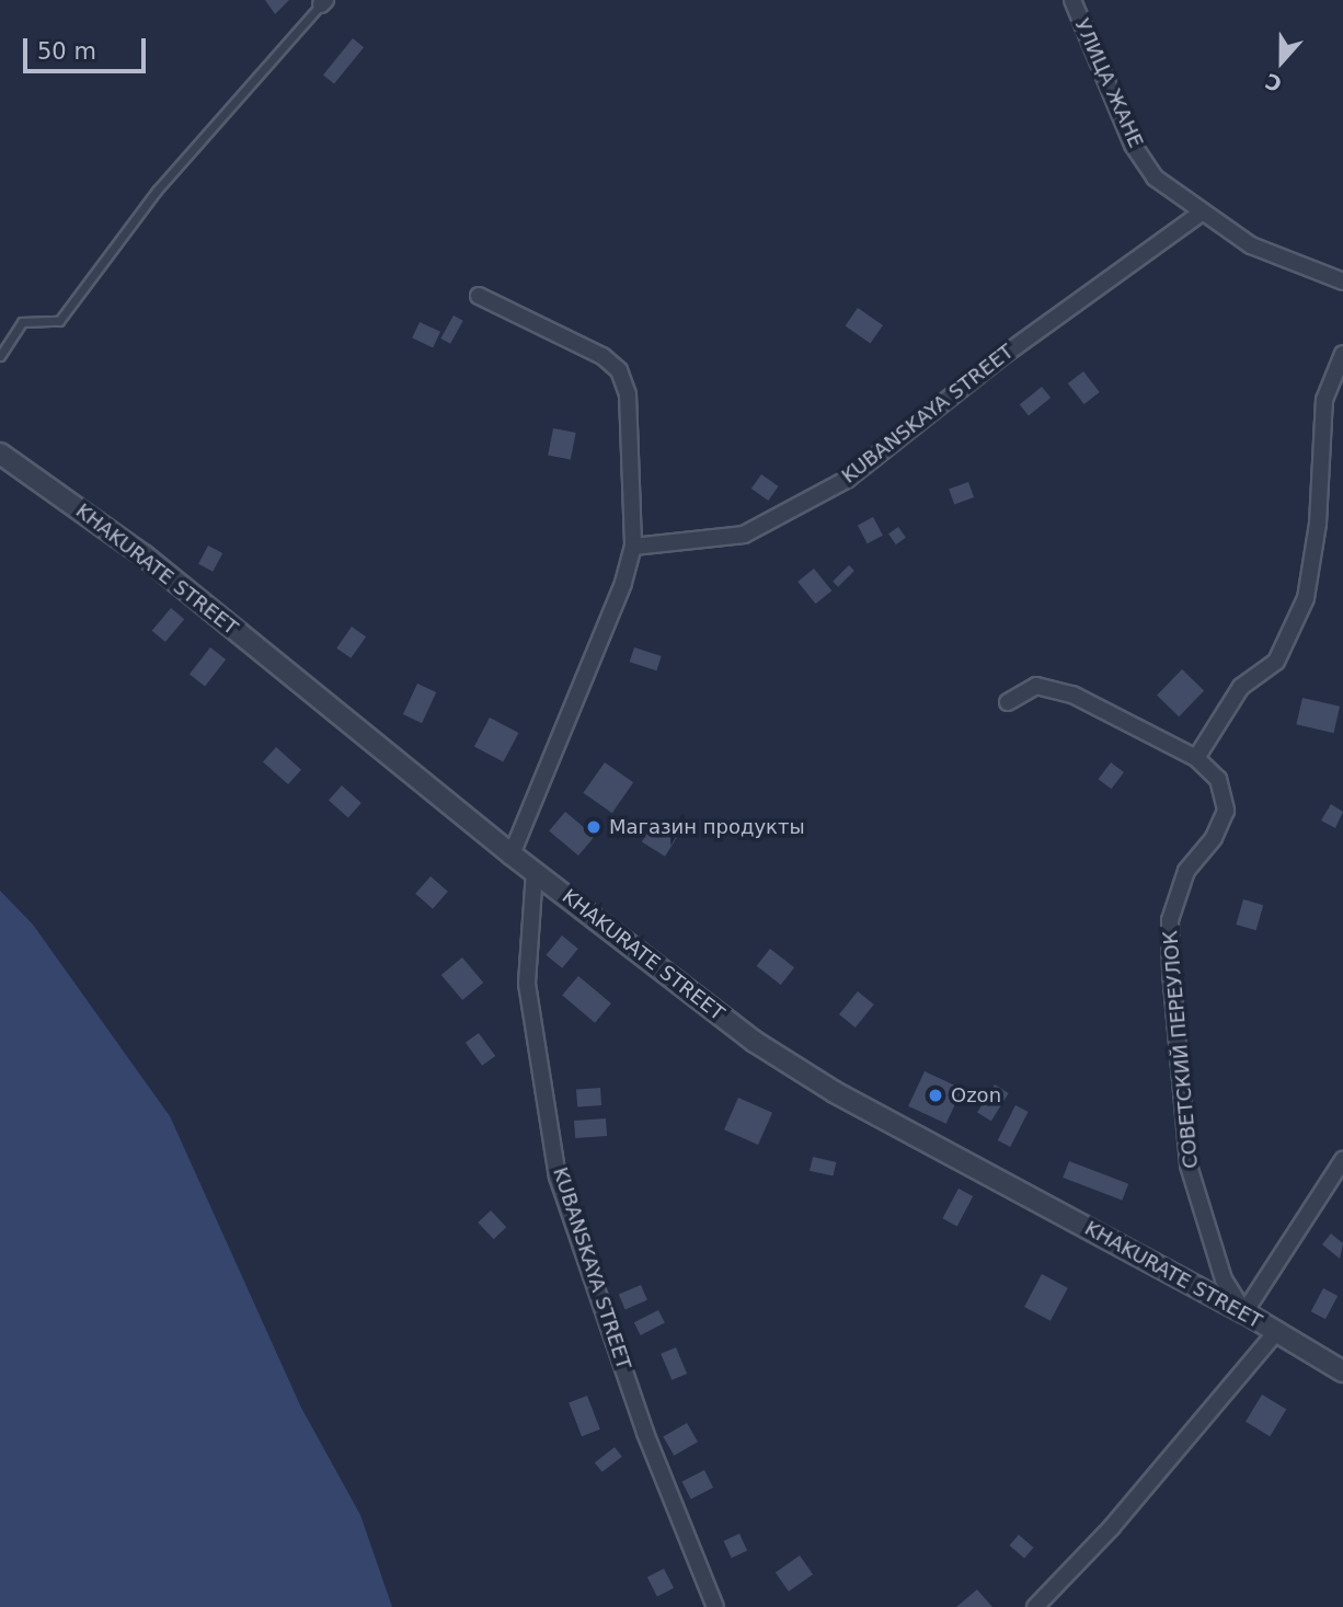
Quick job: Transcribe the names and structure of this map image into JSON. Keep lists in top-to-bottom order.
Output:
{
  "streets": {
    "street": [
      "УЛИЦА ЖАНЕ",
      "KUBANSKAYA STREET",
      "KHAKURATE STREET",
      "СОВЕТСКИЙ ПЕРЕУЛОК"
    ]
  },
  "crossings": [
    ["УЛИЦА ЖАНЕ", "KUBANSKAYA STREET"],
    ["KUBANSKAYA STREET", "KHAKURATE STREET"],
    ["KHAKURATE STREET", "СОВЕТСКИЙ ПЕРЕУЛОК"]
  ],
  "places": ["Магазин продукты", "Ozon"],
  "scale_bar": "50 m",
  "north": "bottom"
}
